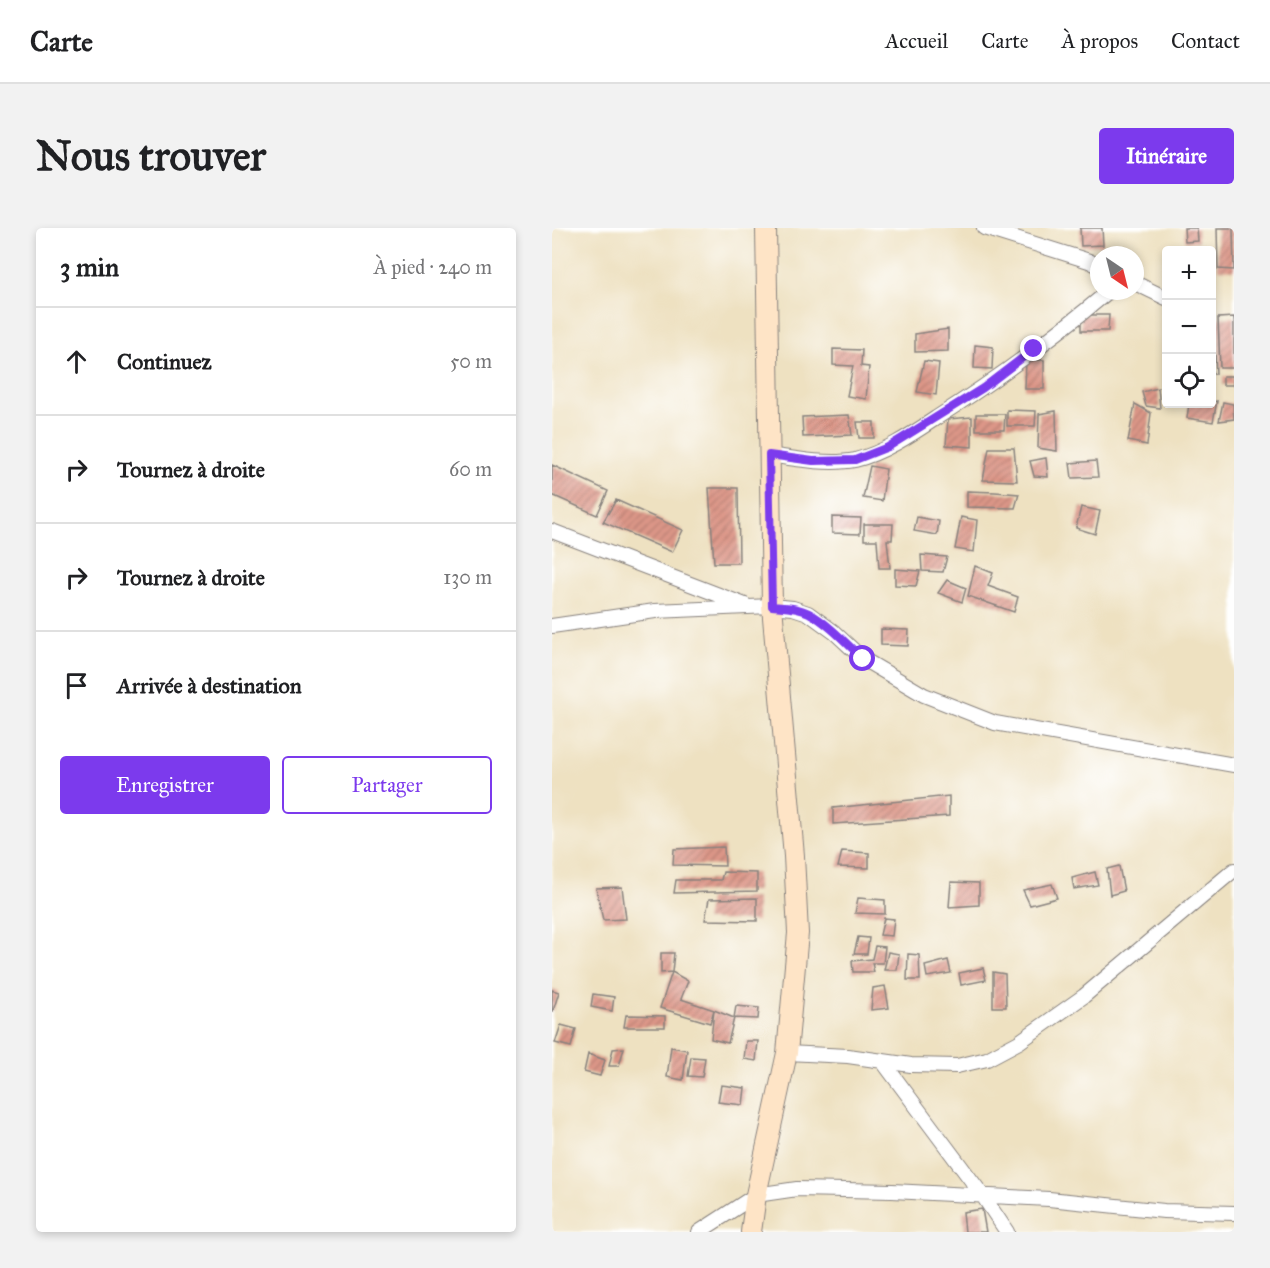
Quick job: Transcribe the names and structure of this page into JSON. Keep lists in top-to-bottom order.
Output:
{
  "north": "bottom right",
  "page": {
    "header": "Carte",
    "nav": [
      "Accueil",
      "Carte",
      "À propos",
      "Contact"
    ],
    "buttons": [
      "Itinéraire",
      ["Enregistrer", "Partager"]
    ],
    "title": "Nous trouver",
    "heading": ["3 min", "À pied · 240 m"],
    "map_buttons": ["+", "−"],
    "list": [
      ["Continuez", "50 m"],
      ["Tournez à droite", "60 m"],
      ["Tournez à droite", "130 m"],
      "Arrivée à destination"
    ]
  }
}
